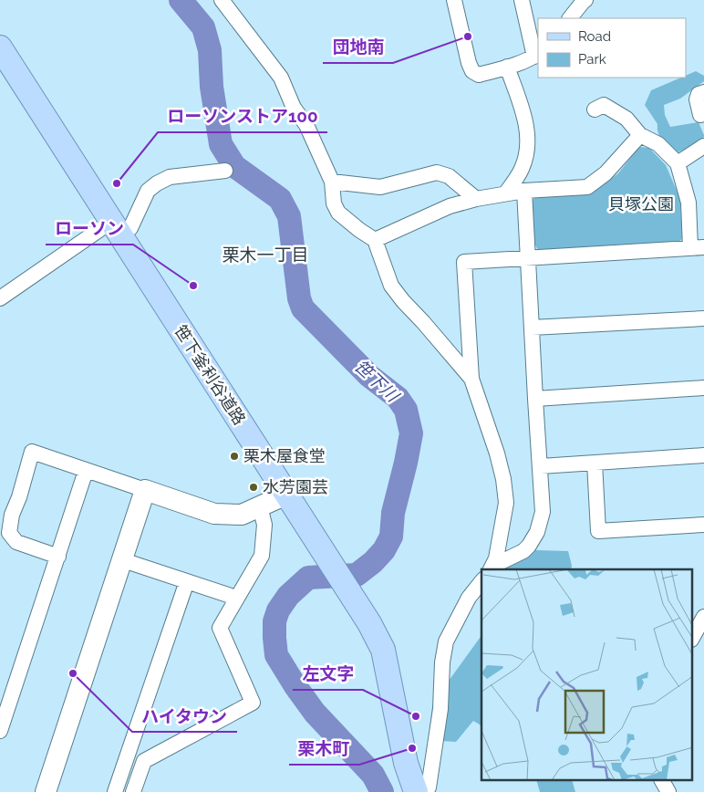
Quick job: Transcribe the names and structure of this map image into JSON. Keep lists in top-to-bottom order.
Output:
{
  "streets": {
    "main road": ["笹下釜利谷道路"]
  },
  "districts": ["栗木一丁目"],
  "water": ["笹下川"],
  "parks": ["貝塚公園"],
  "places": [
    "団地南",
    "ローソンストア100",
    "ローソン",
    "栗木屋食堂",
    "水芳園芸",
    "ハイタウン",
    "左文字",
    "栗木町"
  ],
  "legend": ["Road", "Park"]
}
